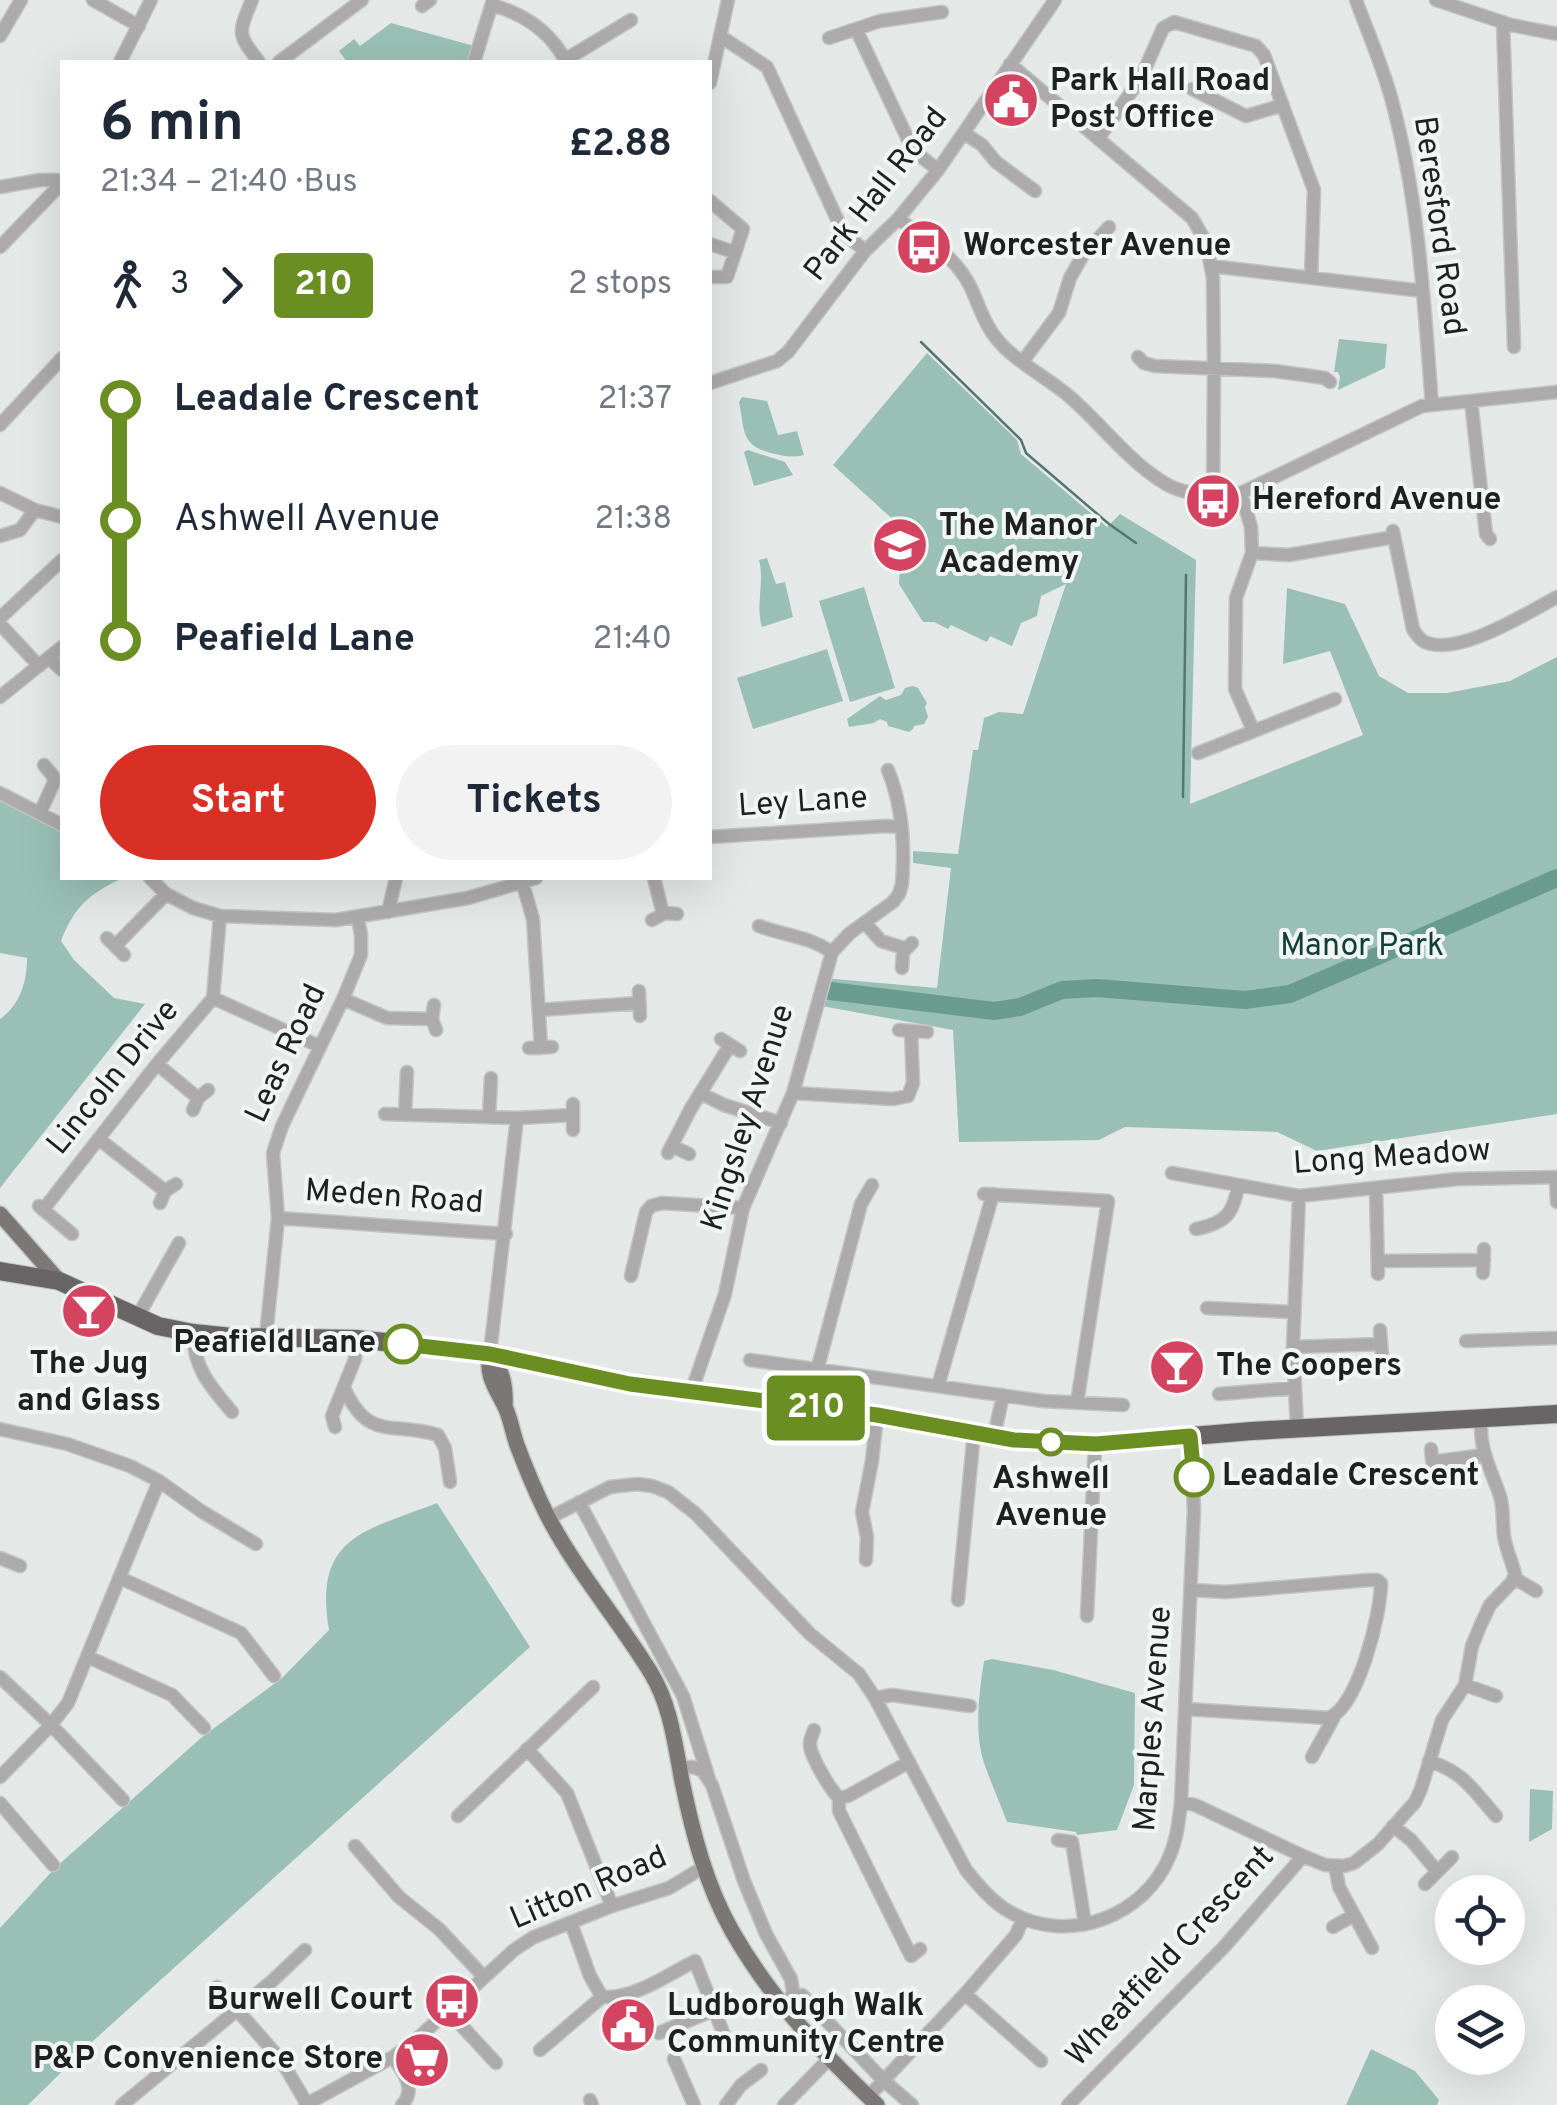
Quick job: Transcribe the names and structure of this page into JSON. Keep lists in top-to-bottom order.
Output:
{
  "streets": {
    "street": [
      "Park Hall Road",
      "Beresford Road",
      "Ley Lane",
      "Leas Road",
      "Lincoln Drive",
      "Kingsley Avenue",
      "Long Meadow",
      "Meden Road",
      "Marples Avenue",
      "Litton Road",
      "Wheatfield Crescent"
    ]
  },
  "crossings": [
    ["Leas Road", "Meden Road"],
    ["Marples Avenue", "Wheatfield Crescent"]
  ],
  "parks": ["Manor Park"],
  "places": {
    "public building": ["Park Hall Road Post Office", "Ludborough Walk Community Centre"],
    "bus stop": ["Worcester Avenue", "Hereford Avenue", "Burwell Court"],
    "school or university": ["The Manor Academy"],
    "bar": ["The Jug and Glass", "The Coopers"],
    "other": ["Peafield Lane", "Ashwell Avenue", "Leadale Crescent"],
    "supermarket": ["P&P Convenience Store"]
  },
  "lines": ["bus line 210"],
  "page": {
    "on_map": "210",
    "heading": ["6 min", "21:34 – 21:40 · Bus", "£2.88"],
    "legs": ["3", "210", "2 stops"],
    "list": [
      {
        "name": "Leadale Crescent",
        "value": "21:37"
      },
      {
        "name": "Ashwell Avenue",
        "value": "21:38"
      },
      {
        "name": "Peafield Lane",
        "value": "21:40"
      }
    ],
    "buttons": ["Start", "Tickets"]
  }
}
